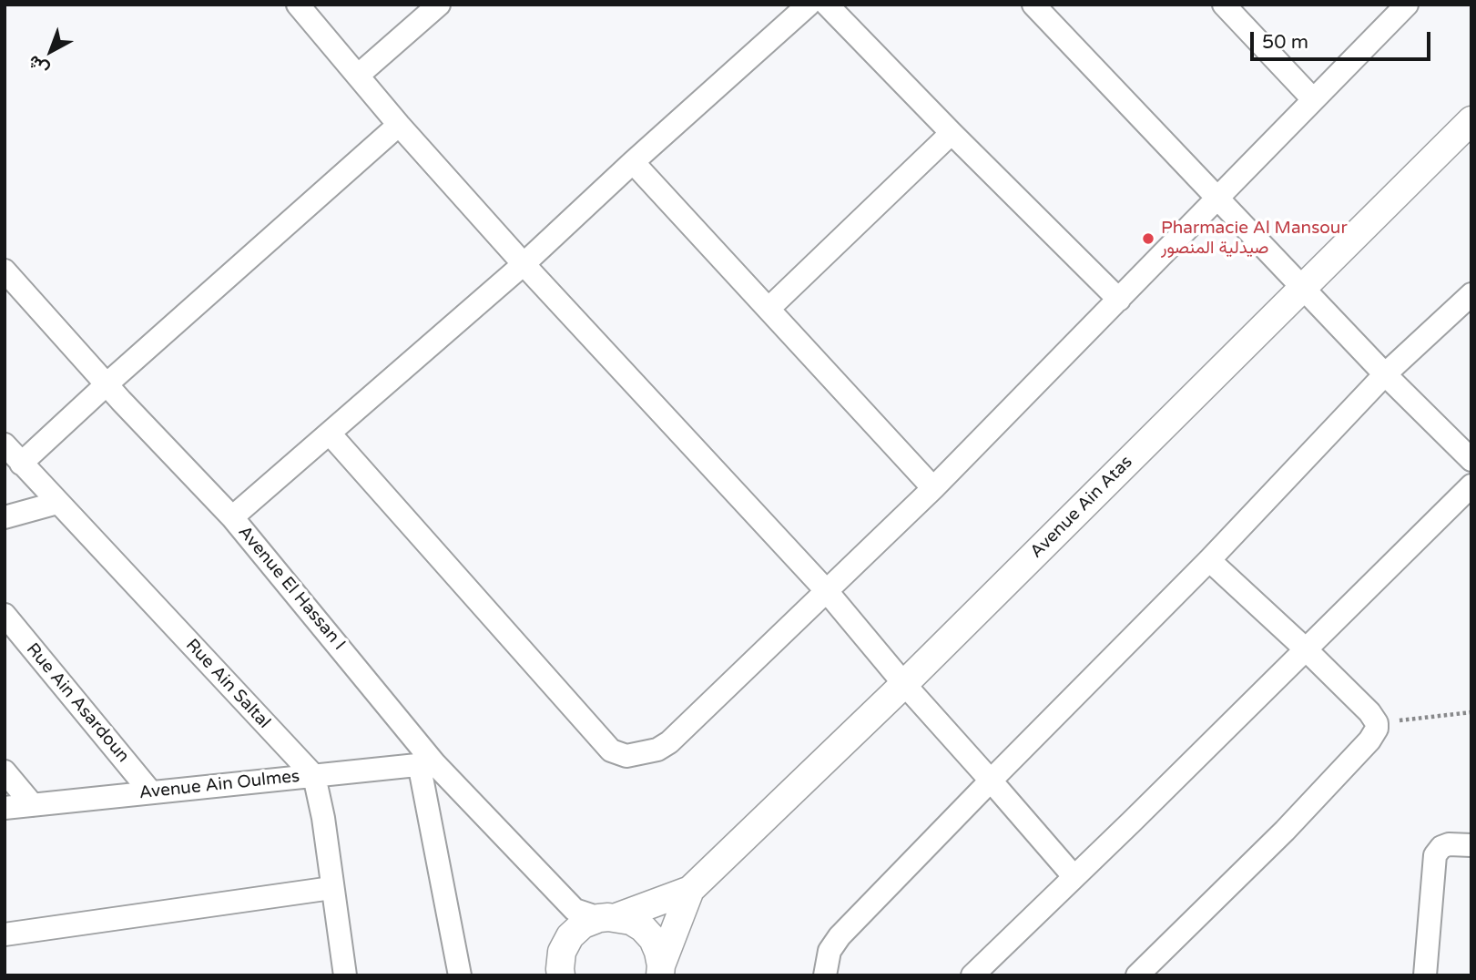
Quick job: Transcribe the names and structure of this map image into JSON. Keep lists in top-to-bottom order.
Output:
{
  "streets": {
    "street": [
      "Avenue Ain Atas",
      "Avenue El Hassan I",
      "Rue Ain Saltal",
      "Rue Ain Asardoun",
      "Avenue Ain Oulmes"
    ]
  },
  "crossings": [
    ["Avenue El Hassan I", "Avenue Ain Oulmes"],
    ["Rue Ain Saltal", "Avenue Ain Oulmes"],
    ["Rue Ain Asardoun", "Avenue Ain Oulmes"]
  ],
  "places": ["Pharmacie Al Mansour صيدلية المنصور"],
  "scale_bar": "50 m",
  "north": "bottom left"
}
